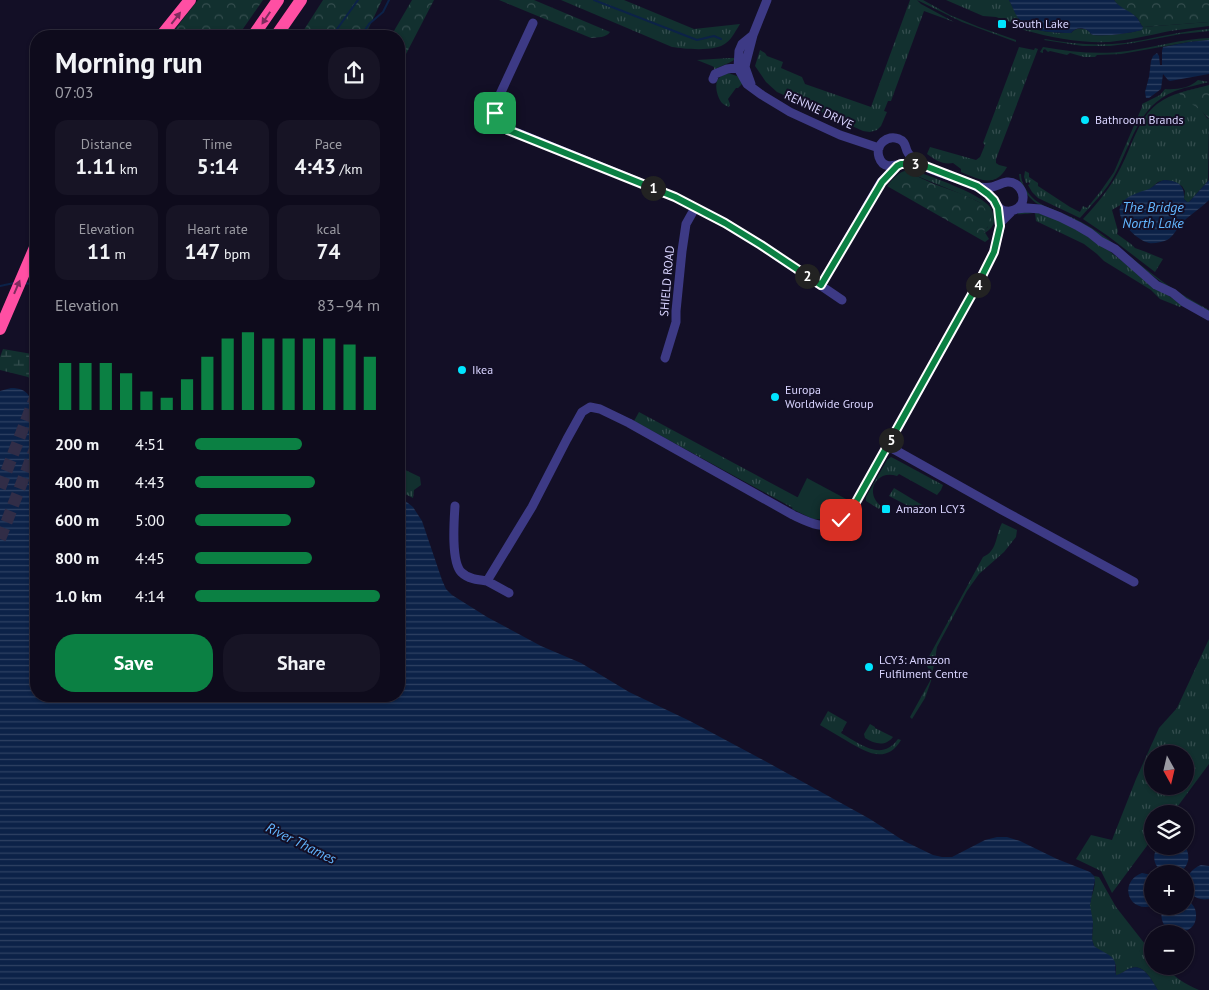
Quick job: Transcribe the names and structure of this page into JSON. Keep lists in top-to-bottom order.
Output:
{
  "streets": {
    "street": ["RENNIE DRIVE", "SHIELD ROAD"]
  },
  "water": ["The Bridge North Lake", "River Thames"],
  "places": {
    "transit": ["South Lake", "Amazon LCY3"],
    "other": [
      "Bathroom Brands",
      "Ikea",
      "Europa Worldwide Group",
      "LCY3: Amazon Fulfilment Centre"
    ]
  },
  "north": "bottom",
  "page": {
    "heading": ["Morning run", "07:03"],
    "stats": [
      ["Distance", "1.11 km"],
      ["Time", "5:14"],
      ["Pace", "4:43 /km"],
      ["Elevation", "11 m"],
      ["Heart rate", "147 bpm"],
      ["kcal", "74"]
    ],
    "pins": [
      "3",
      "1",
      "2",
      "4",
      "5"
    ],
    "chart": ["Elevation", "83–94 m"],
    "list": [
      {
        "name": "200 m",
        "note": "4:51"
      },
      {
        "name": "400 m",
        "note": "4:43"
      },
      {
        "name": "600 m",
        "note": "5:00"
      },
      {
        "name": "800 m",
        "note": "4:45"
      },
      {
        "name": "1.0 km",
        "note": "4:14"
      }
    ],
    "buttons": ["Save", "Share"],
    "map_buttons": ["+", "−"]
  }
}
